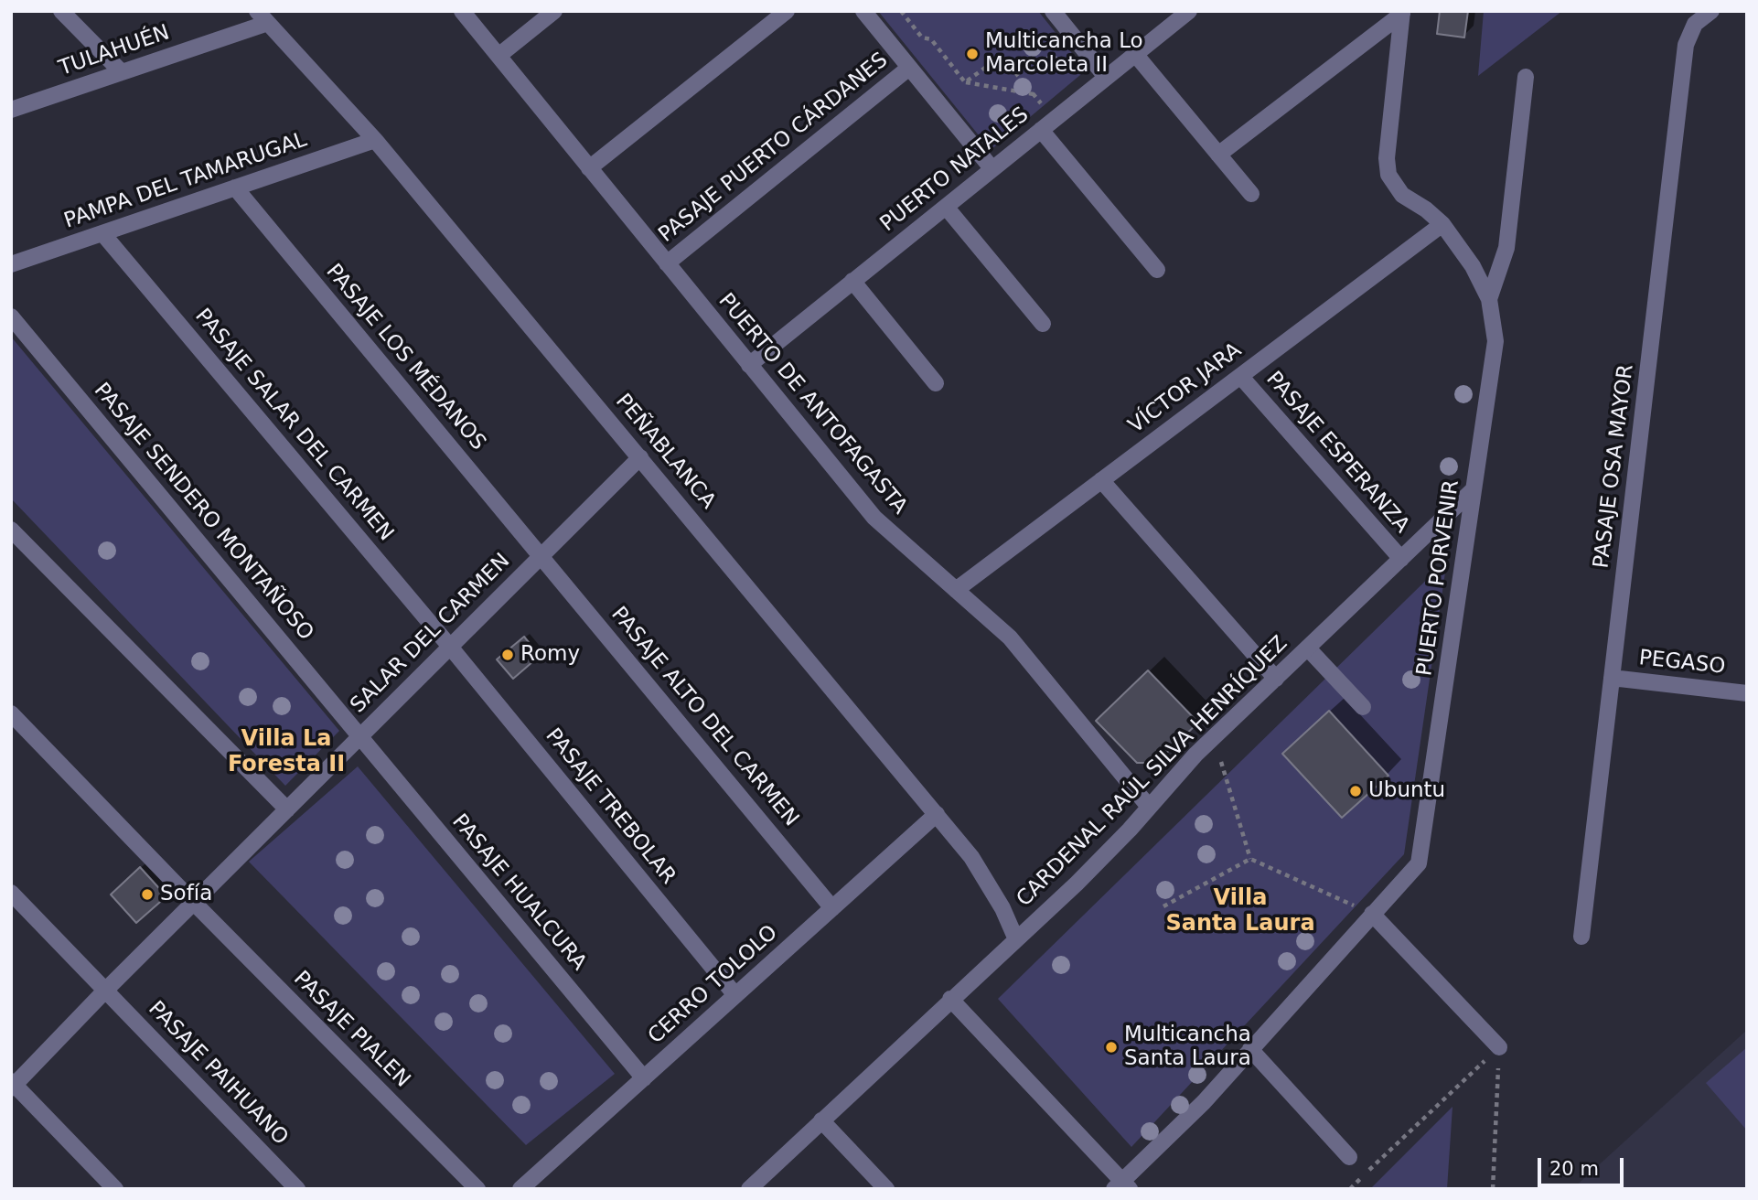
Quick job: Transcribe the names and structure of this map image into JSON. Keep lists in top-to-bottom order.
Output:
{
  "streets": {
    "street": [
      "TULAHUÉN",
      "PASAJE PUERTO CÁRDANES",
      "PUERTO NATALES",
      "PAMPA DEL TAMARUGAL",
      "PASAJE LOS MÉDANOS",
      "VÍCTOR JARA",
      "PUERTO DE ANTOFAGASTA",
      "PASAJE SALAR DEL CARMEN",
      "PEÑABLANCA",
      "PASAJE ESPERANZA",
      "PASAJE OSA MAYOR",
      "PASAJE SENDERO MONTAÑOSO",
      "PUERTO PORVENIR",
      "SALAR DEL CARMEN",
      "PEGASO",
      "PASAJE ALTO DEL CARMEN",
      "CARDENAL RAÚL SILVA HENRÍQUEZ",
      "PASAJE TREBOLAR",
      "PASAJE HUALCURA",
      "CERRO TOLOLO",
      "PASAJE PIALEN",
      "PASAJE PAIHUANO"
    ]
  },
  "crossings": [
    ["TULAHUÉN", "PEÑABLANCA"],
    ["PASAJE PUERTO CÁRDANES", "PUERTO DE ANTOFAGASTA"],
    ["PUERTO NATALES", "PUERTO DE ANTOFAGASTA"],
    ["PAMPA DEL TAMARUGAL", "PASAJE LOS MÉDANOS"],
    ["PAMPA DEL TAMARUGAL", "PASAJE SALAR DEL CARMEN"],
    ["PAMPA DEL TAMARUGAL", "PEÑABLANCA"],
    ["PASAJE LOS MÉDANOS", "SALAR DEL CARMEN"],
    ["PASAJE LOS MÉDANOS", "PASAJE ALTO DEL CARMEN"],
    ["VÍCTOR JARA", "PUERTO DE ANTOFAGASTA"],
    ["VÍCTOR JARA", "PASAJE ESPERANZA"],
    ["VÍCTOR JARA", "PUERTO PORVENIR"],
    ["PUERTO DE ANTOFAGASTA", "CARDENAL RAÚL SILVA HENRÍQUEZ"],
    ["PASAJE SALAR DEL CARMEN", "SALAR DEL CARMEN"],
    ["PASAJE SALAR DEL CARMEN", "PASAJE TREBOLAR"],
    ["PEÑABLANCA", "SALAR DEL CARMEN"],
    ["PEÑABLANCA", "CARDENAL RAÚL SILVA HENRÍQUEZ"],
    ["PEÑABLANCA", "CERRO TOLOLO"],
    ["PASAJE ESPERANZA", "CARDENAL RAÚL SILVA HENRÍQUEZ"],
    ["PASAJE OSA MAYOR", "PEGASO"],
    ["PASAJE SENDERO MONTAÑOSO", "SALAR DEL CARMEN"],
    ["PASAJE SENDERO MONTAÑOSO", "PASAJE HUALCURA"],
    ["PUERTO PORVENIR", "CARDENAL RAÚL SILVA HENRÍQUEZ"],
    ["SALAR DEL CARMEN", "PASAJE ALTO DEL CARMEN"],
    ["SALAR DEL CARMEN", "PASAJE TREBOLAR"],
    ["SALAR DEL CARMEN", "PASAJE HUALCURA"],
    ["SALAR DEL CARMEN", "PASAJE PIALEN"],
    ["SALAR DEL CARMEN", "PASAJE PAIHUANO"],
    ["PASAJE ALTO DEL CARMEN", "CERRO TOLOLO"],
    ["PASAJE TREBOLAR", "CERRO TOLOLO"],
    ["PASAJE HUALCURA", "CERRO TOLOLO"]
  ],
  "districts": ["Villa La Foresta II", "Villa Santa Laura"],
  "places": [
    "Multicancha Lo Marcoleta II",
    "Romy",
    "Ubuntu",
    "Sofía",
    "Multicancha Santa Laura"
  ],
  "scale_bar": "20 m"
}
